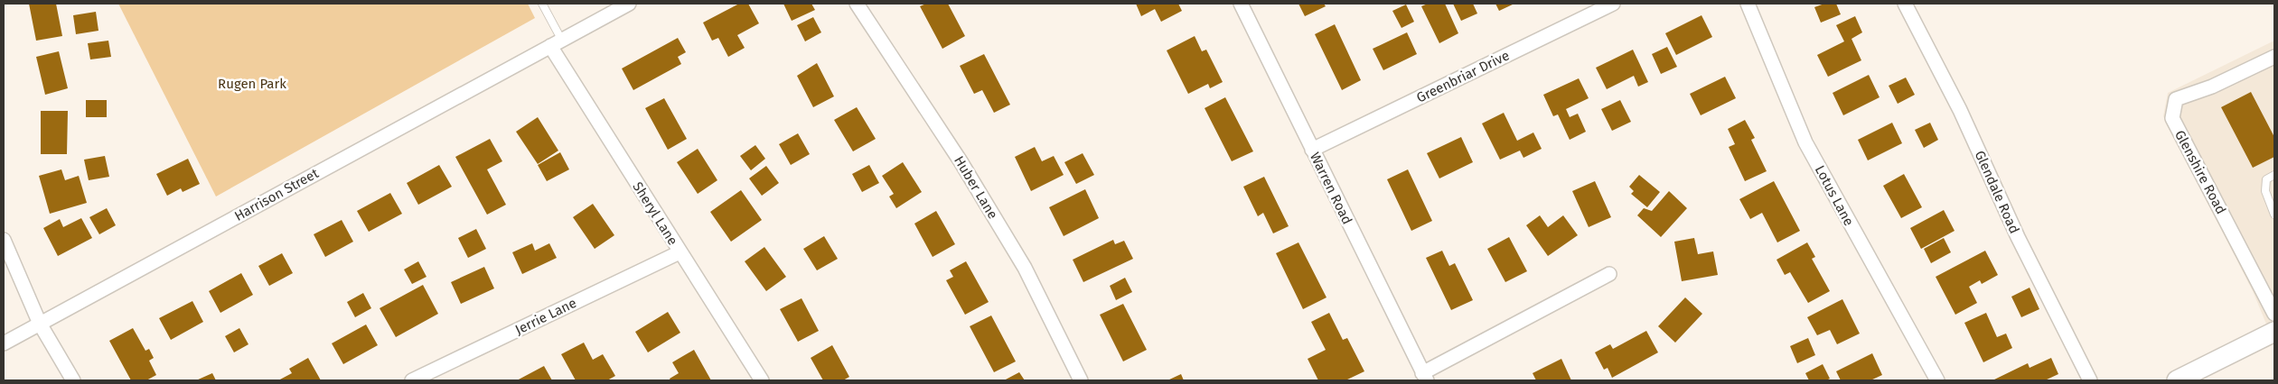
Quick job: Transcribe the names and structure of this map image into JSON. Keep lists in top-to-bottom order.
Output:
{
  "streets": {
    "street": [
      "Greenbriar Drive",
      "Glenshire Road",
      "Huber Lane",
      "Warren Road",
      "Glendale Road",
      "Harrison Street",
      "Lotus Lane",
      "Sheryl Lane",
      "Jerrie Lane"
    ]
  },
  "crossings": [
    ["Greenbriar Drive", "Warren Road"],
    ["Harrison Street", "Sheryl Lane"],
    ["Sheryl Lane", "Jerrie Lane"]
  ],
  "parks": ["Rugen Park"]
}
